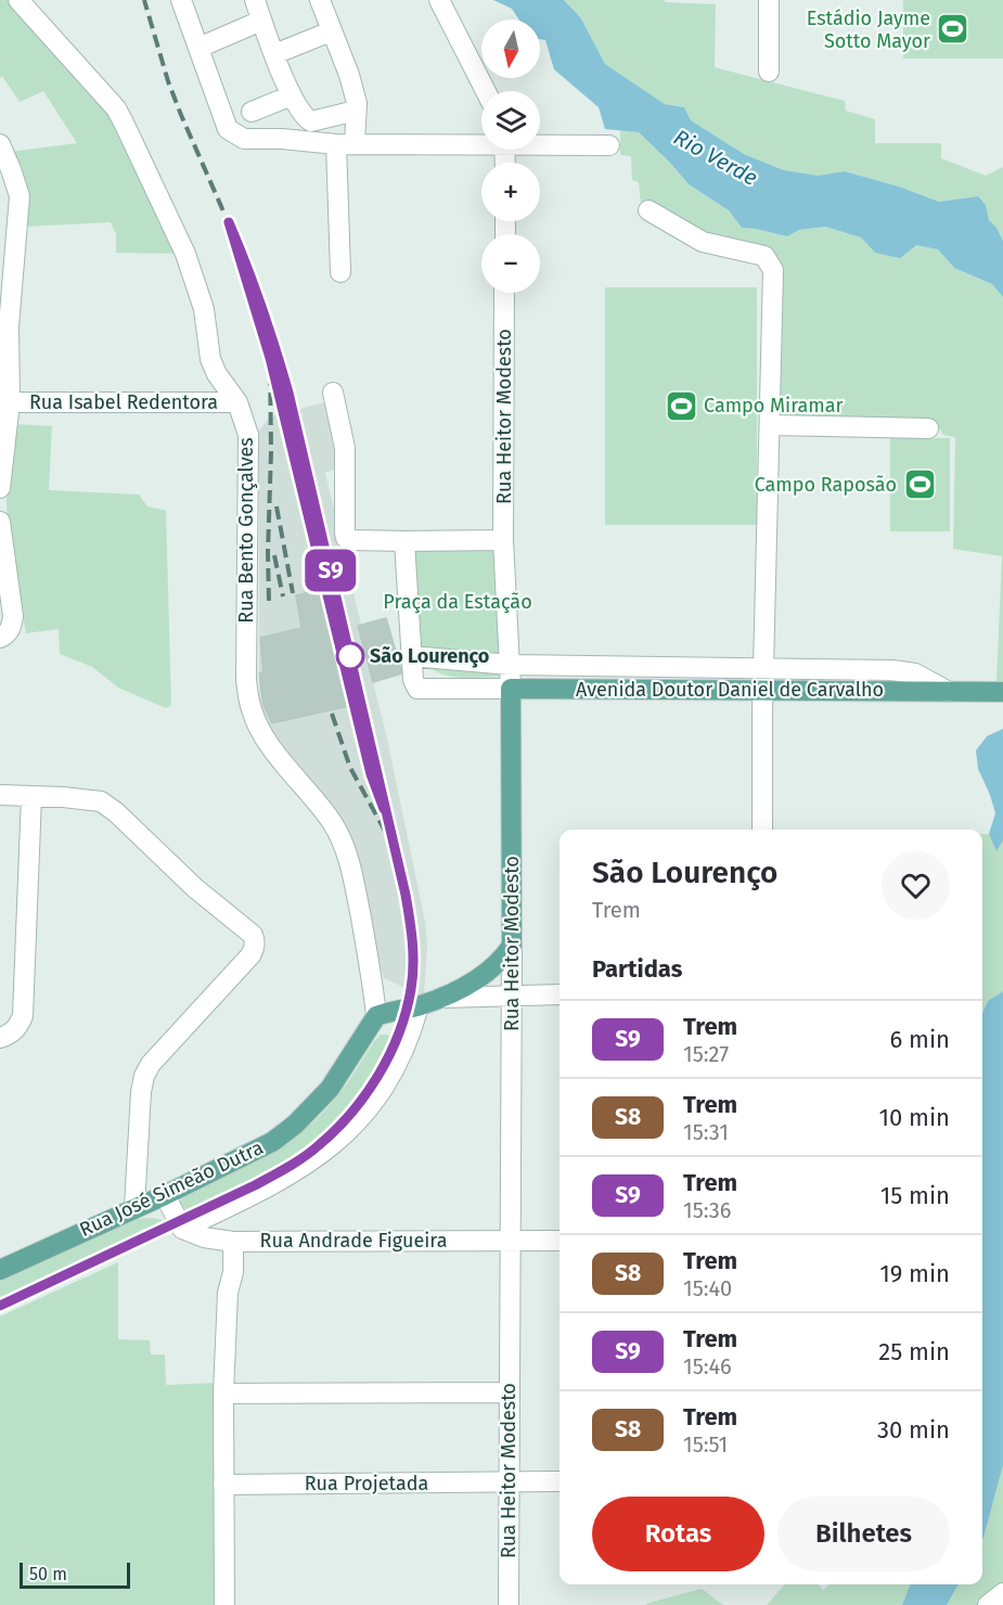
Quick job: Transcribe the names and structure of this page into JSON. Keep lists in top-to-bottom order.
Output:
{
  "streets": {
    "main road": ["Rua Heitor Modesto", "Avenida Doutor Daniel de Carvalho", "Rua José Simeão Dutra"],
    "street": [
      "Rua Isabel Redentora",
      "Rua Bento Gonçalves",
      "Rua Andrade Figueira",
      "Rua Projetada"
    ]
  },
  "crossings": [
    ["Rua Isabel Redentora", "Rua Bento Gonçalves"],
    ["Rua Heitor Modesto", "Avenida Doutor Daniel de Carvalho"],
    ["Rua Heitor Modesto", "Rua Andrade Figueira"],
    ["Rua Heitor Modesto", "Rua Projetada"],
    ["Rua Bento Gonçalves", "Rua José Simeão Dutra"]
  ],
  "water": ["Rio Verde"],
  "parks": ["Praça da Estação"],
  "places": {
    "sports": ["Estádio Jayme Sotto Mayor", "Campo Miramar", "Campo Raposão"],
    "other": ["São Lourenço"]
  },
  "scale_bar": "50 m",
  "north": "bottom",
  "page": {
    "on_map": "S9",
    "map_buttons": ["+", "−"],
    "heading": [
      ["São Lourenço", "Trem"],
      "Partidas"
    ],
    "list": [
      {
        "mark": "S9",
        "name": "Trem",
        "note": "15:27",
        "value": "6 min"
      },
      {
        "mark": "S8",
        "name": "Trem",
        "note": "15:31",
        "value": "10 min"
      },
      {
        "mark": "S9",
        "name": "Trem",
        "note": "15:36",
        "value": "15 min"
      },
      {
        "mark": "S8",
        "name": "Trem",
        "note": "15:40",
        "value": "19 min"
      },
      {
        "mark": "S9",
        "name": "Trem",
        "note": "15:46",
        "value": "25 min"
      },
      {
        "mark": "S8",
        "name": "Trem",
        "note": "15:51",
        "value": "30 min"
      }
    ],
    "buttons": ["Rotas", "Bilhetes"],
    "scale": "50 m"
  }
}
